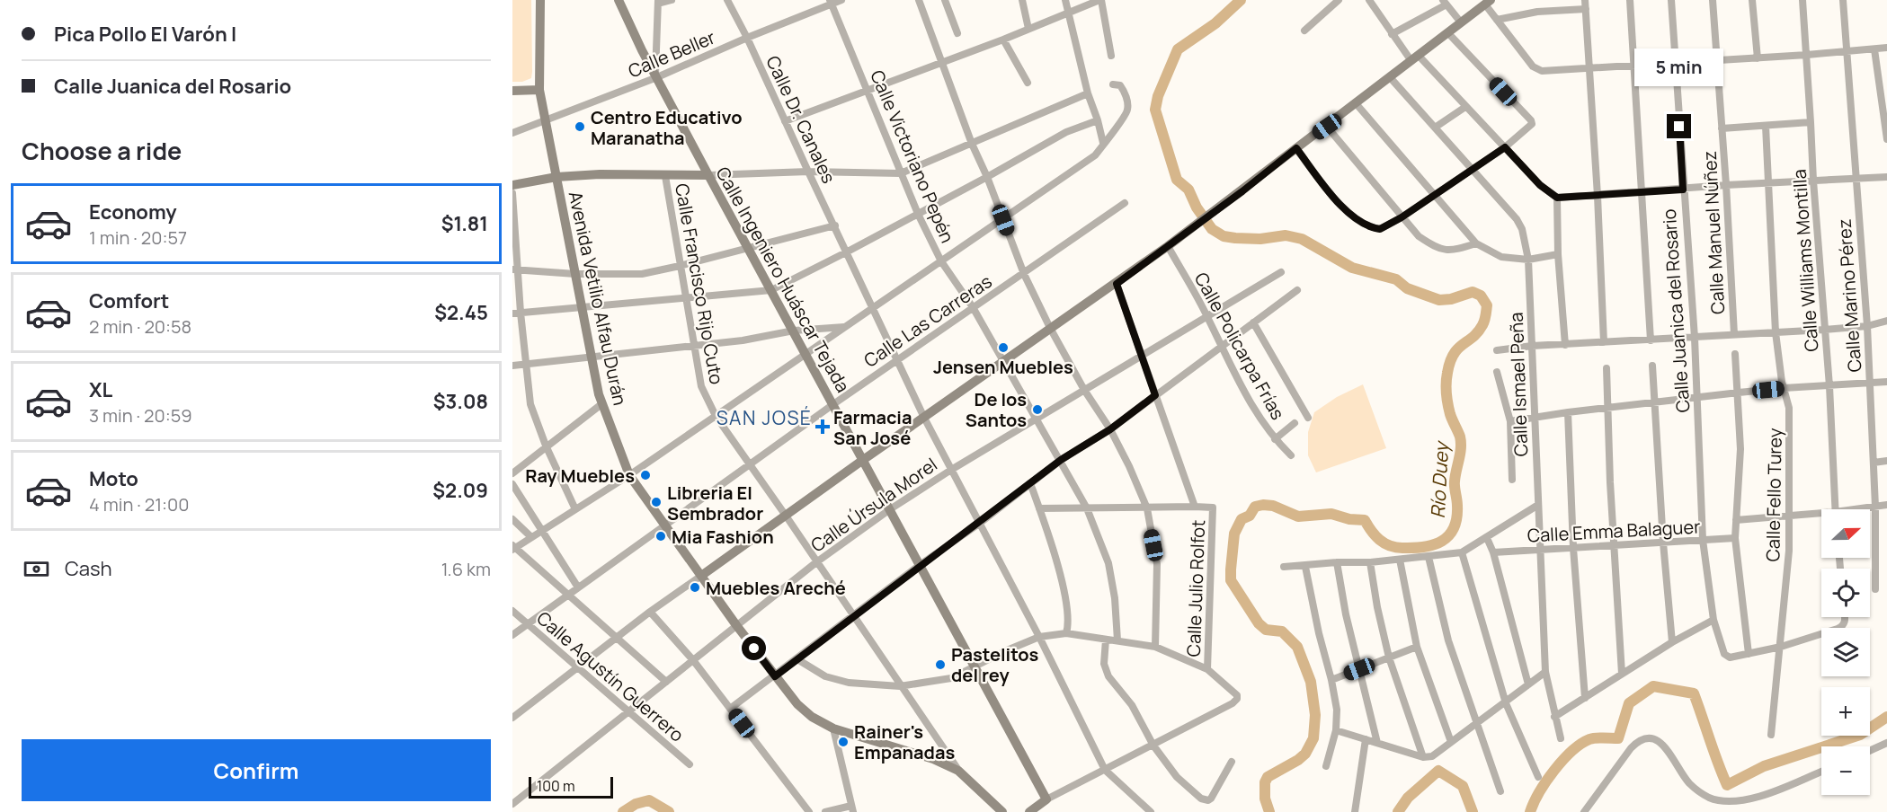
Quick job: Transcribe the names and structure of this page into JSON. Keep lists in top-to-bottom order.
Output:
{
  "streets": {
    "main road": ["Calle Ingeniero Huáscar Tejada", "Avenida Vetilio Alfau Durán"],
    "street": [
      "Calle Beller",
      "Calle Dr. Canales",
      "Calle Victoriano Pepén",
      "Calle Manuel Núñez",
      "Calle Williams Montilla",
      "Calle Francisco Rijo Cuto",
      "Calle Marino Pérez",
      "Calle Juanica del Rosario",
      "Calle Las Carreras",
      "Calle Policarpa Frías",
      "Calle Ismael Peña",
      "Calle Fello Turey",
      "Calle Úrsula Morel",
      "Calle Emma Balaguer",
      "Calle Julio Rolfot",
      "Calle Agustín Guerrero"
    ]
  },
  "crossings": [
    ["Calle Beller", "Calle Dr. Canales"],
    ["Calle Beller", "Calle Victoriano Pepén"],
    ["Calle Beller", "Calle Ingeniero Huáscar Tejada"],
    ["Calle Beller", "Avenida Vetilio Alfau Durán"],
    ["Calle Dr. Canales", "Calle Las Carreras"],
    ["Calle Dr. Canales", "Calle Úrsula Morel"],
    ["Calle Victoriano Pepén", "Calle Las Carreras"],
    ["Calle Victoriano Pepén", "Calle Úrsula Morel"],
    ["Calle Ingeniero Huáscar Tejada", "Calle Las Carreras"],
    ["Calle Ingeniero Huáscar Tejada", "Calle Úrsula Morel"],
    ["Calle Francisco Rijo Cuto", "Avenida Vetilio Alfau Durán"],
    ["Calle Francisco Rijo Cuto", "Calle Las Carreras"],
    ["Calle Francisco Rijo Cuto", "Calle Úrsula Morel"],
    ["Avenida Vetilio Alfau Durán", "Calle Las Carreras"],
    ["Avenida Vetilio Alfau Durán", "Calle Úrsula Morel"],
    ["Calle Juanica del Rosario", "Calle Emma Balaguer"],
    ["Calle Las Carreras", "Calle Agustín Guerrero"],
    ["Calle Policarpa Frías", "Calle Úrsula Morel"],
    ["Calle Ismael Peña", "Calle Emma Balaguer"],
    ["Calle Úrsula Morel", "Calle Agustín Guerrero"]
  ],
  "districts": ["SAN JOSÉ"],
  "water": ["Río Duey"],
  "places": {
    "other": [
      "Centro Educativo Maranatha",
      "Jensen Muebles",
      "De los Santos",
      "Ray Muebles",
      "Libreria El Sembrador",
      "Mia Fashion",
      "Muebles Areché",
      "Pastelitos del rey",
      "Rainer's Empanadas"
    ],
    "health": ["Farmacia San José"]
  },
  "scale_bar": "100 m",
  "north": "right",
  "page": {
    "banner": ["Pica Pollo El Varón I", "Calle Juanica del Rosario"],
    "bubble": "5 min",
    "heading": "Choose a ride",
    "list": [
      {
        "name": "Economy",
        "note": "1 min · 20:57",
        "value": "$1.81"
      },
      {
        "name": "Comfort",
        "note": "2 min · 20:58",
        "value": "$2.45"
      },
      {
        "name": "XL",
        "note": "3 min · 20:59",
        "value": "$3.08"
      },
      {
        "name": "Moto",
        "note": "4 min · 21:00",
        "value": "$2.09"
      }
    ],
    "map_buttons": ["+", "−"],
    "pay": ["Cash", "1.6 km"],
    "buttons": "Confirm",
    "scale": "100 m"
  }
}
